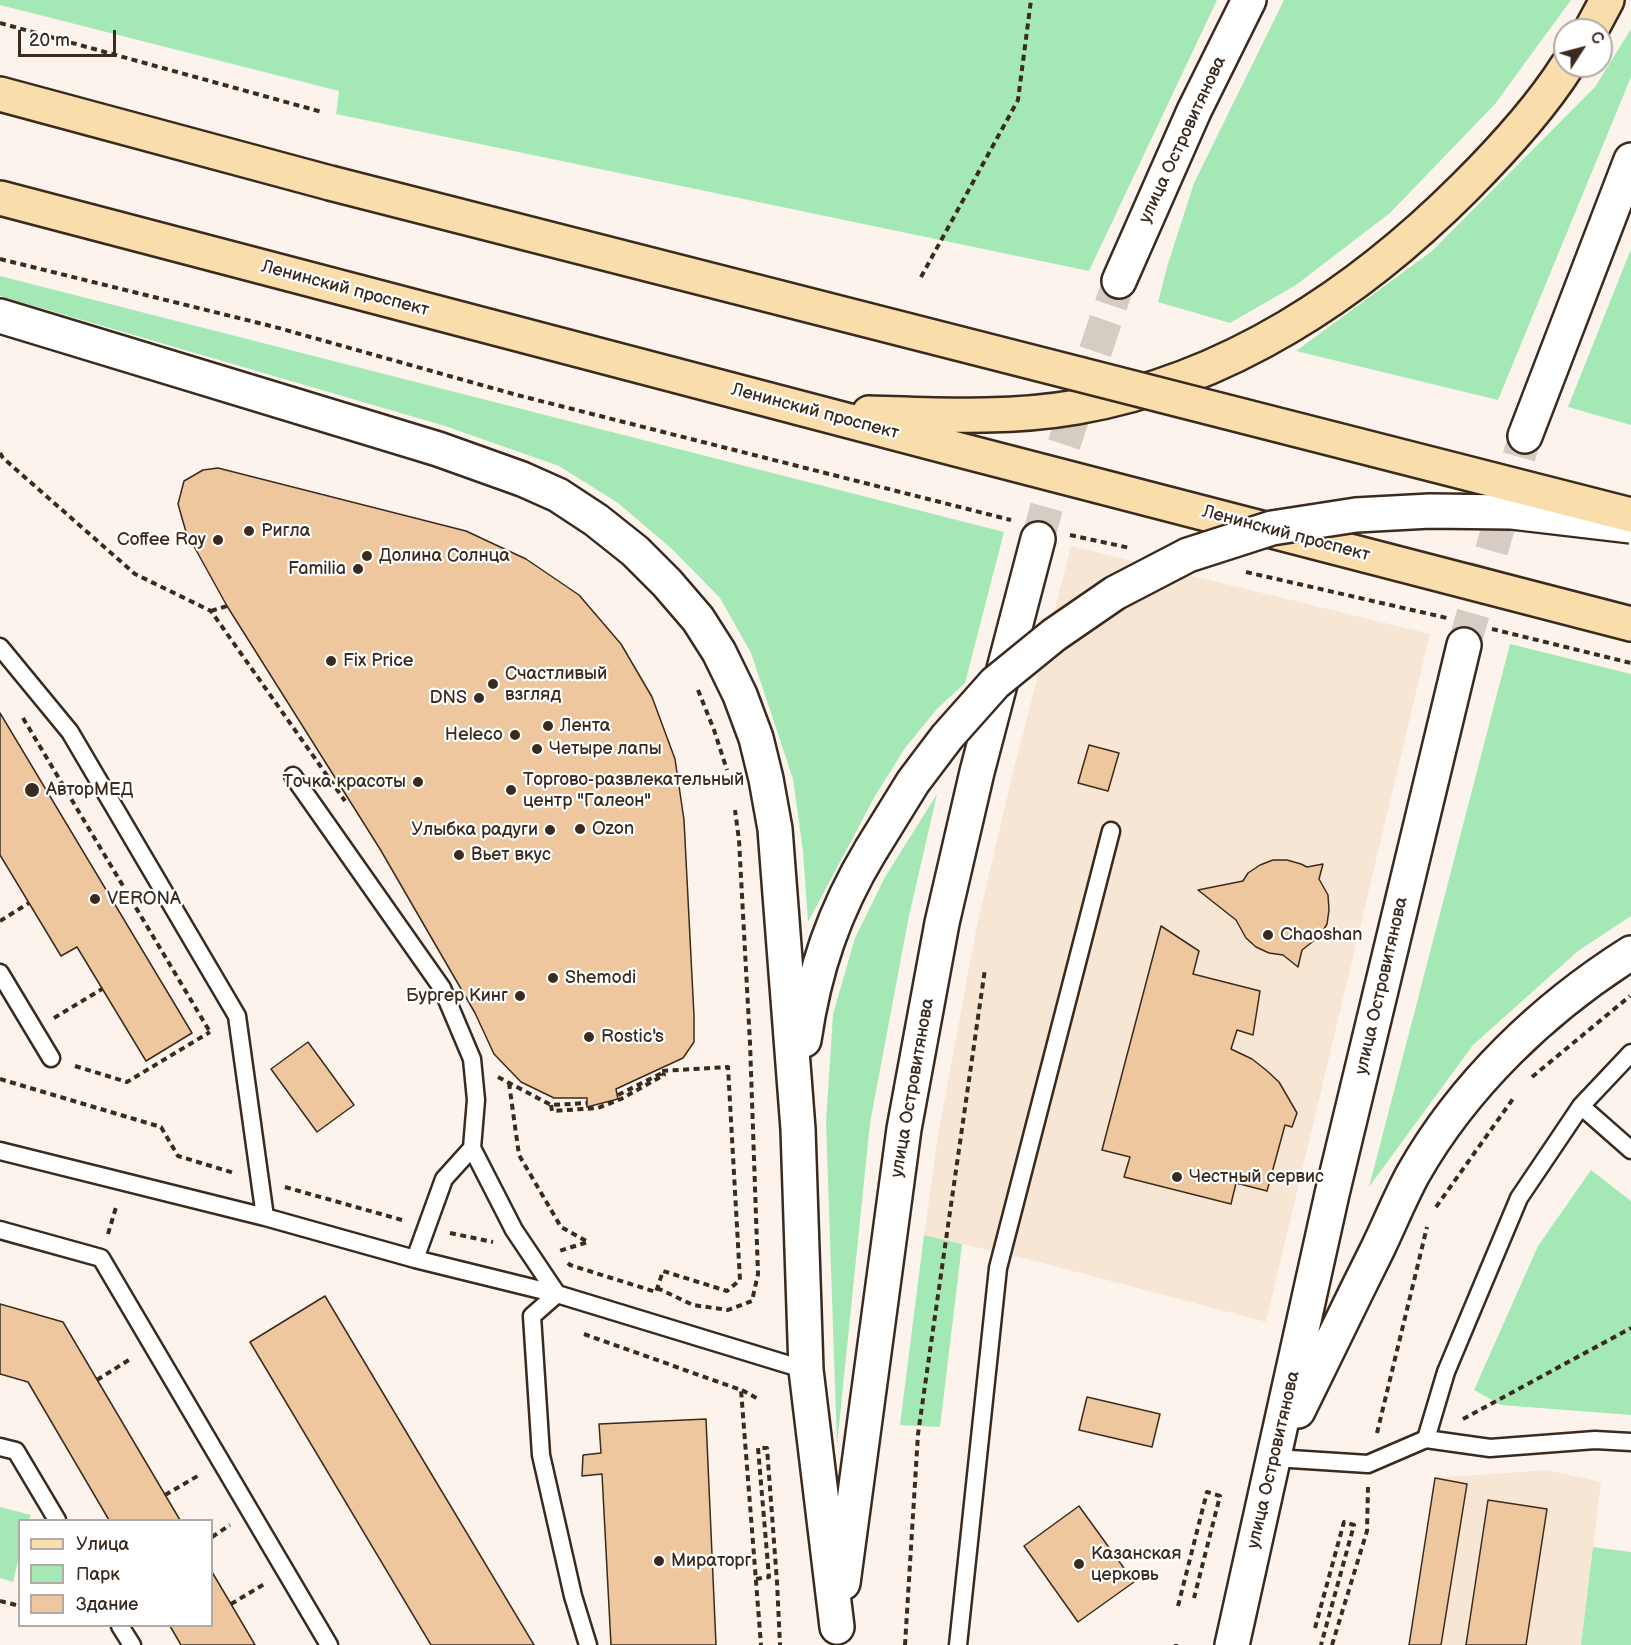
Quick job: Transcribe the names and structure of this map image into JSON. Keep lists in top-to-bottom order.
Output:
{
  "streets": {
    "main road": ["улица Островитянова", "Ленинский проспект"]
  },
  "places": [
    "Ригла",
    "Coffee Ray",
    "Долина Солнца",
    "Familia",
    "Fix Price",
    "Счастливый взгляд",
    "DNS",
    "Лента",
    "Heleco",
    "Четыре лапы",
    "Точка красоты",
    "АвторМЕД",
    "Торгово-развлекательный центр \"Галеон\"",
    "Ozon",
    "Улыбка радуги",
    "Вьет вкус",
    "VERONA",
    "Chaoshan",
    "Shemodi",
    "Бургер Кинг",
    "Rostic's",
    "Честный сервис",
    "Мираторг",
    "Казанская церковь"
  ],
  "legend": ["Улица", "Парк", "Здание"],
  "scale_bar": "20 m",
  "north": "top right"
}
